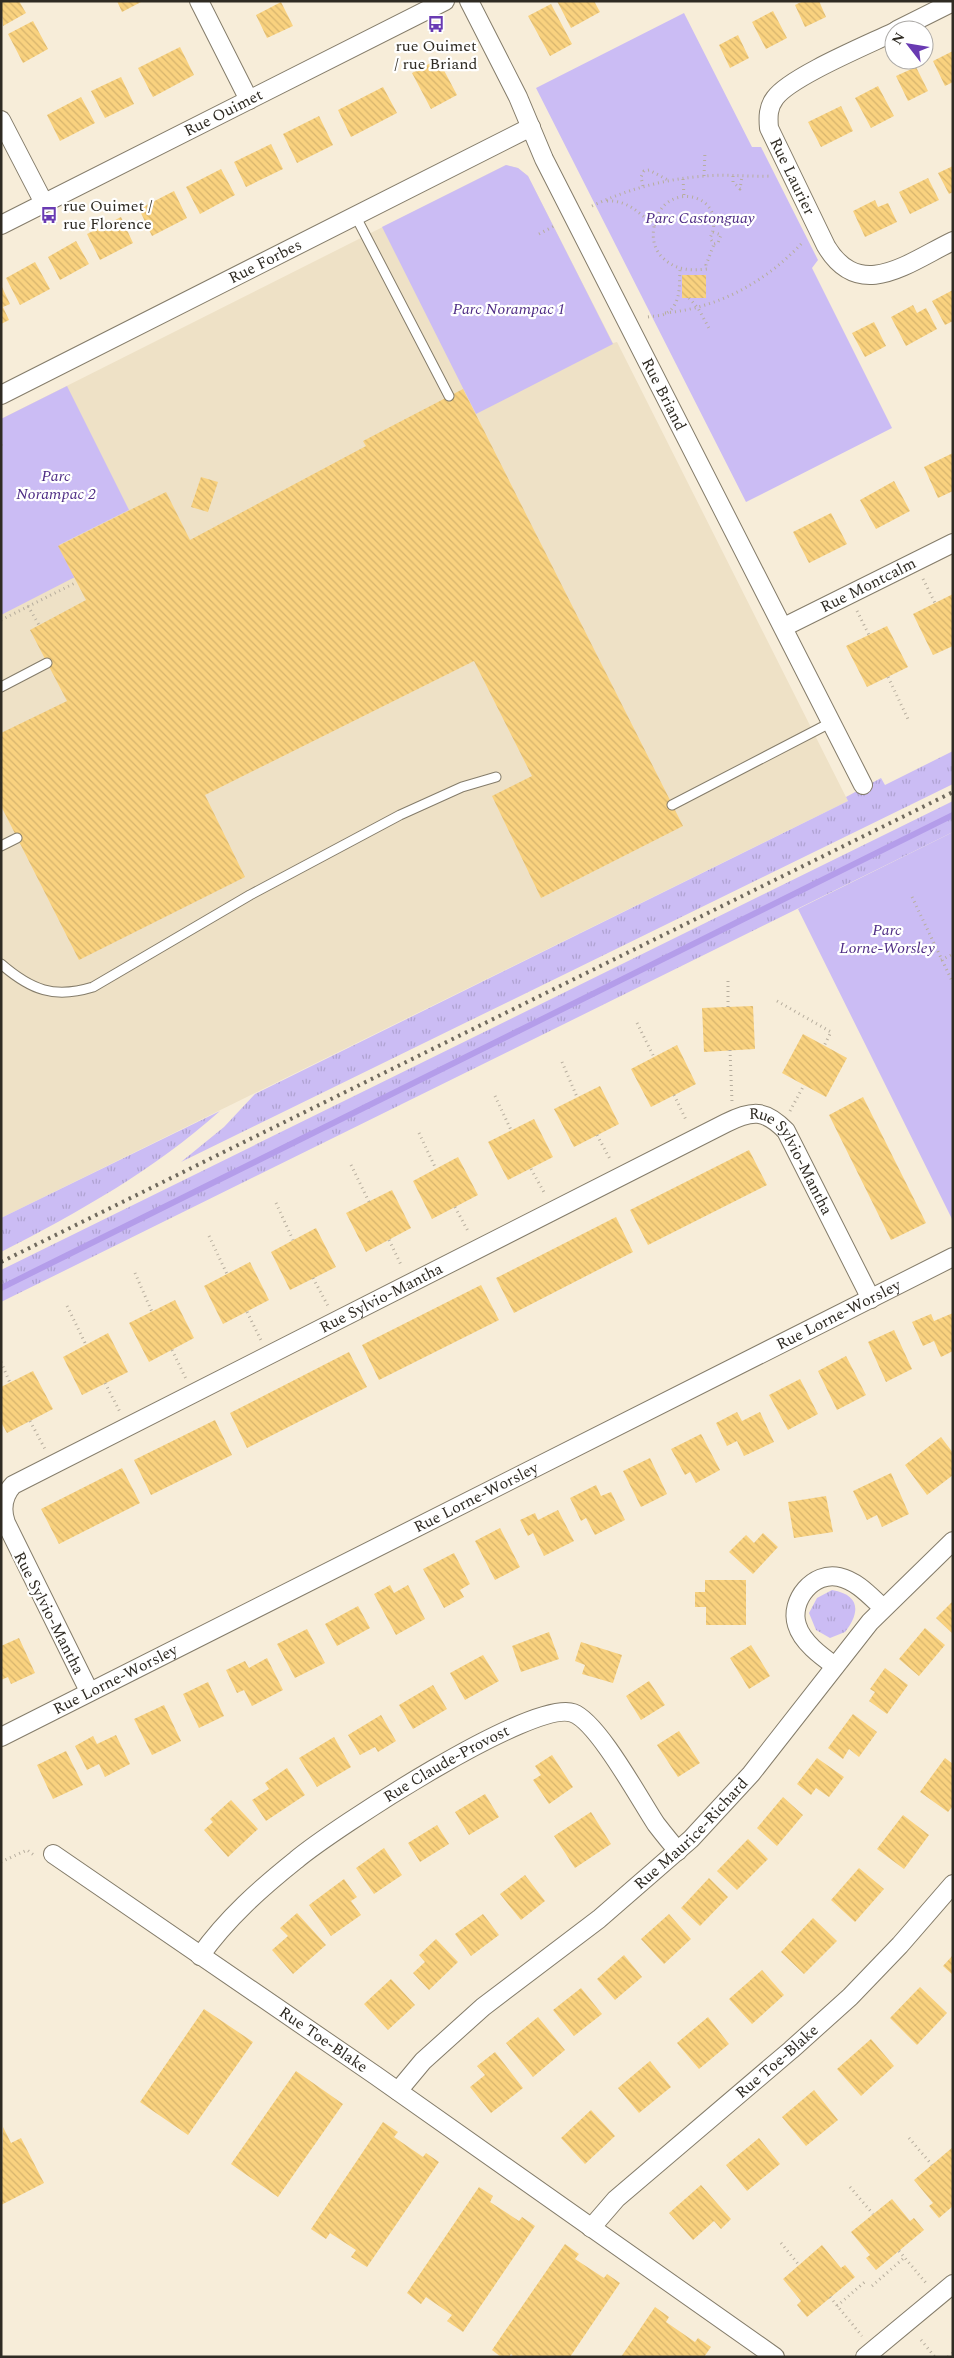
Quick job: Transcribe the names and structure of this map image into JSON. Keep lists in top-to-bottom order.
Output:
{
  "streets": {
    "street": [
      "Rue Ouimet",
      "Rue Laurier",
      "Rue Forbes",
      "Rue Briand",
      "Rue Montcalm",
      "Rue Sylvio-Mantha",
      "Rue Lorne-Worsley",
      "Rue Claude-Provost",
      "Rue Maurice-Richard",
      "Rue Toe-Blake"
    ]
  },
  "crossings": [
    ["Rue Forbes", "Rue Briand"],
    ["Rue Briand", "Rue Montcalm"],
    ["Rue Sylvio-Mantha", "Rue Lorne-Worsley"],
    ["Rue Claude-Provost", "Rue Maurice-Richard"],
    ["Rue Claude-Provost", "Rue Toe-Blake"],
    ["Rue Maurice-Richard", "Rue Toe-Blake"]
  ],
  "parks": [
    "Parc Castonguay",
    "Parc Norampac 1",
    "Parc Norampac 2",
    "Parc Lorne-Worsley"
  ],
  "places": {
    "bus stop": ["rue Ouimet / rue Briand", "rue Ouimet / rue Florence"]
  },
  "north": "top left"
}
